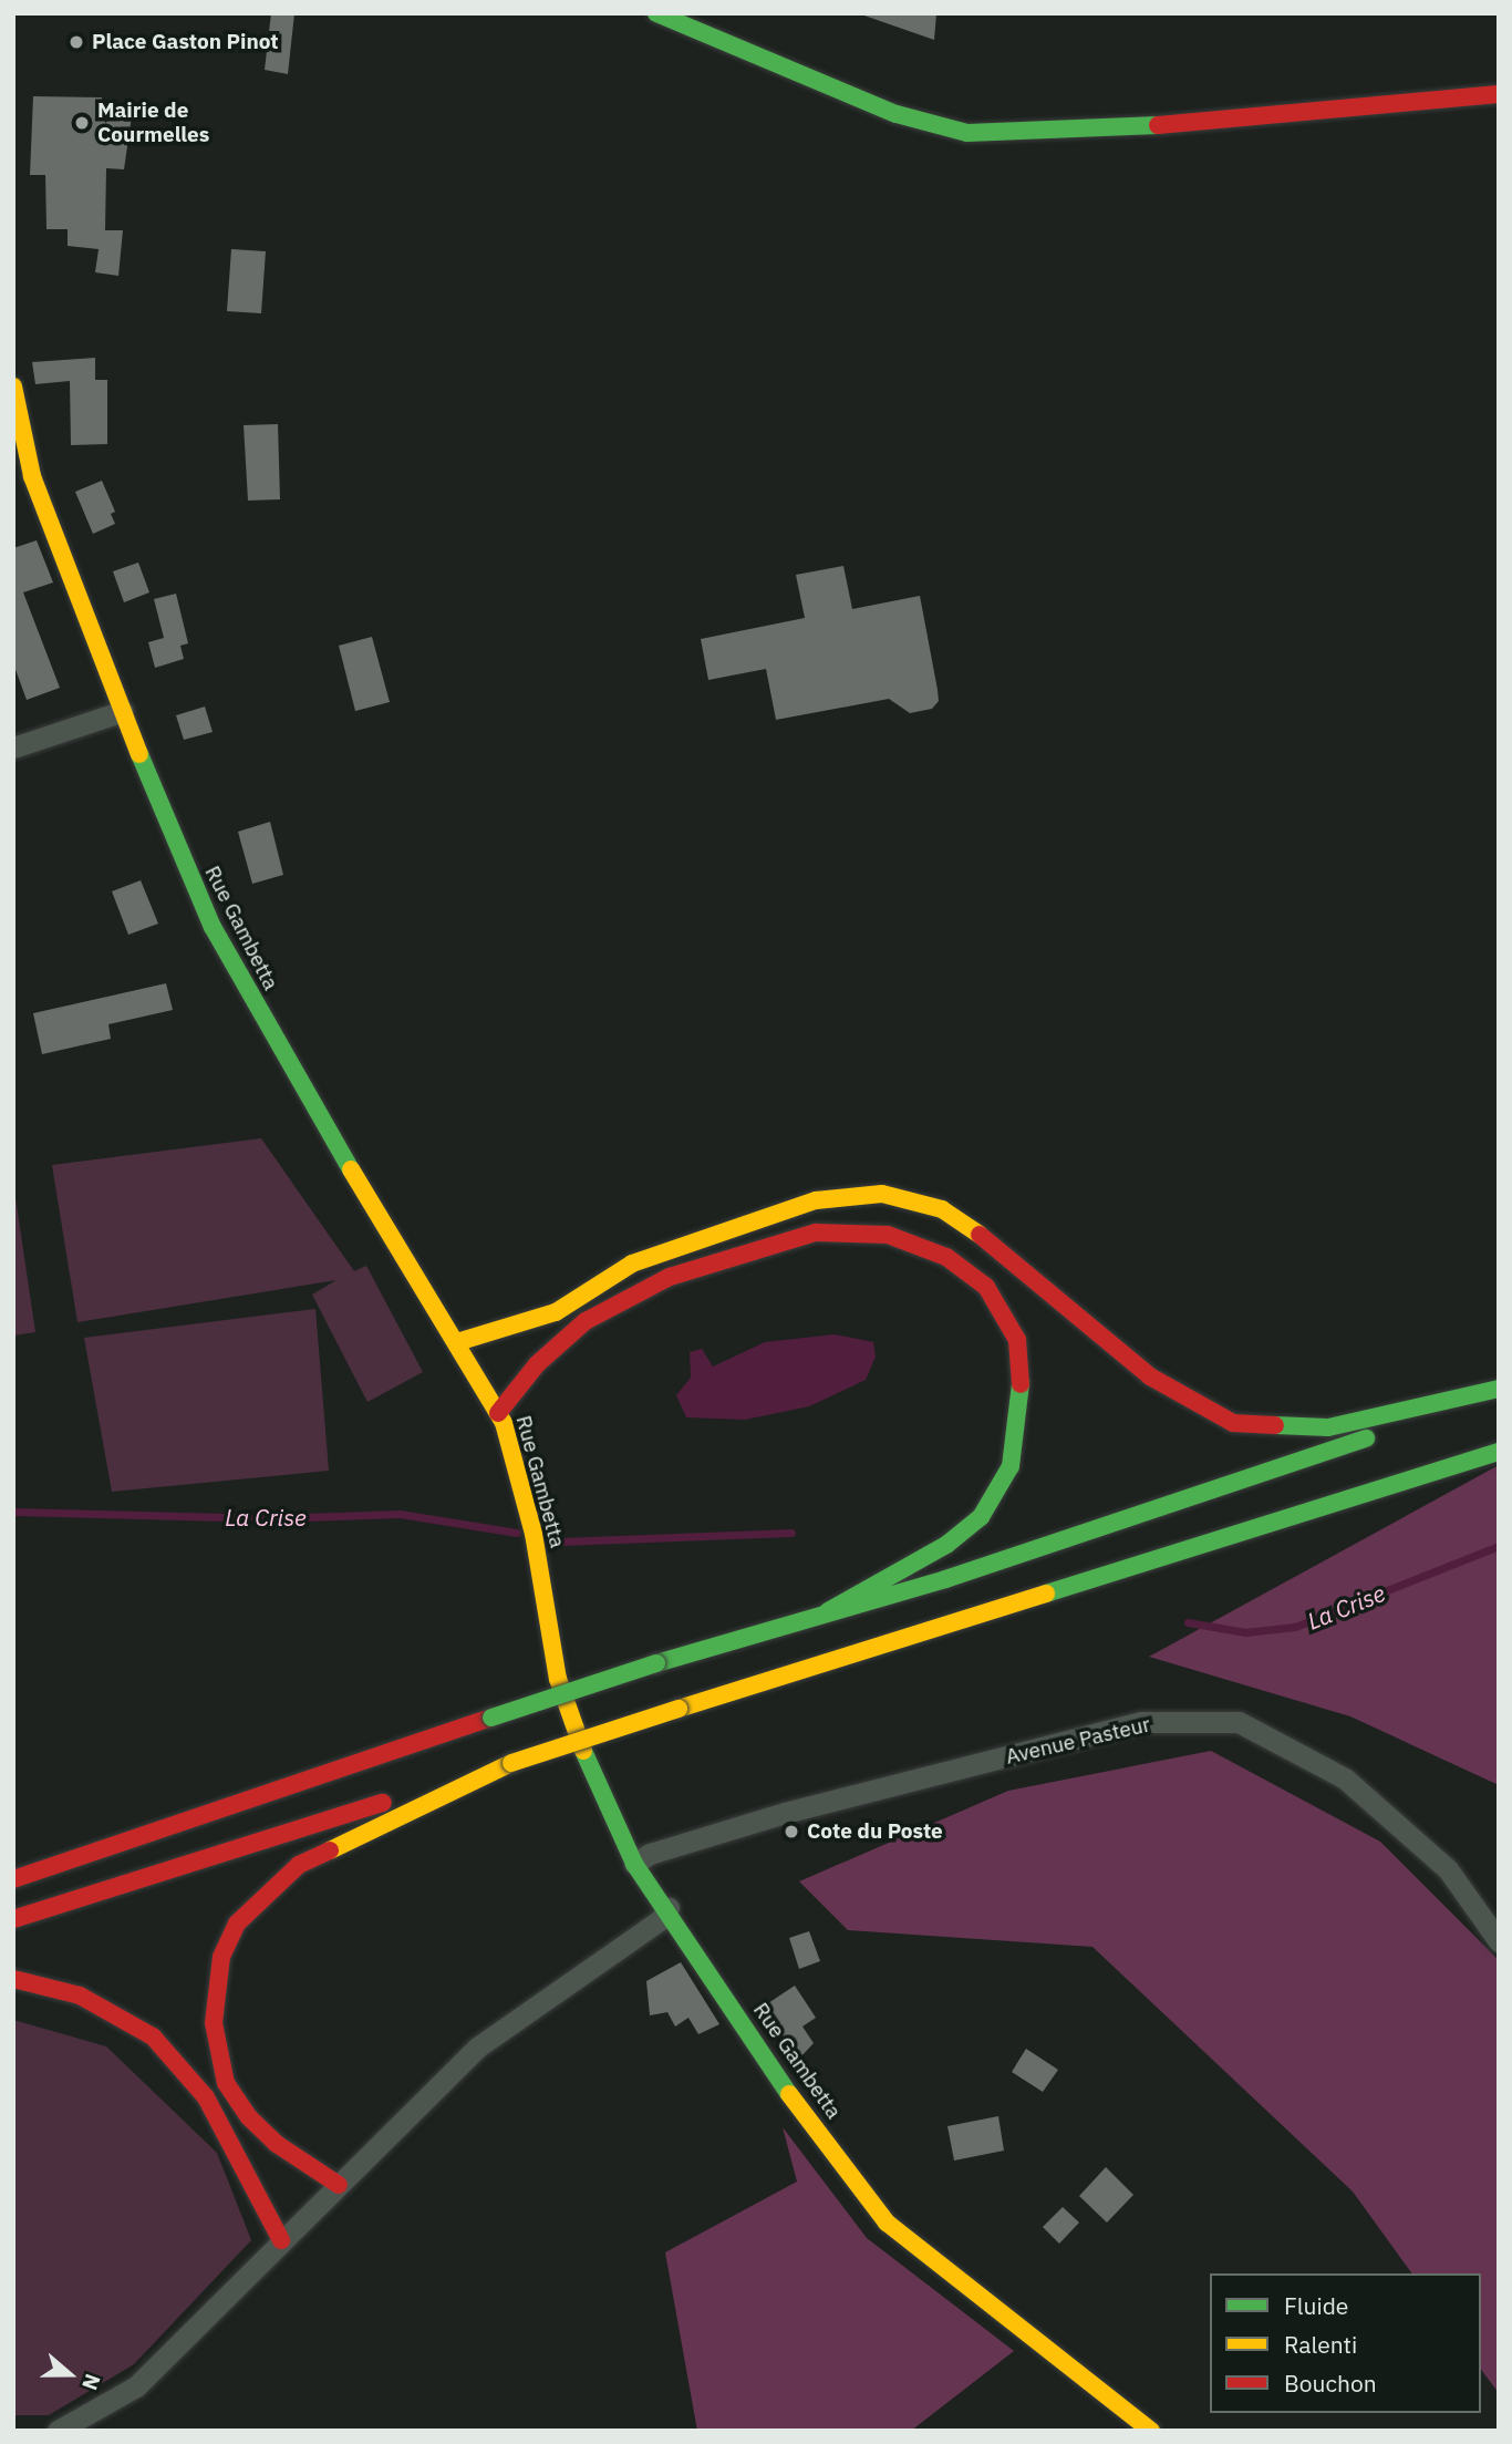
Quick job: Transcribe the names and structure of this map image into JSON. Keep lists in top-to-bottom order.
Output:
{
  "streets": {
    "main road": ["Rue Gambetta"],
    "street": ["Avenue Pasteur"]
  },
  "crossings": [
    ["Rue Gambetta", "Avenue Pasteur"]
  ],
  "water": ["La Crise"],
  "places": ["Place Gaston Pinot", "Mairie de Courmelles", "Cote du Poste"],
  "legend": ["Fluide", "Ralenti", "Bouchon"],
  "north": "right"
}
